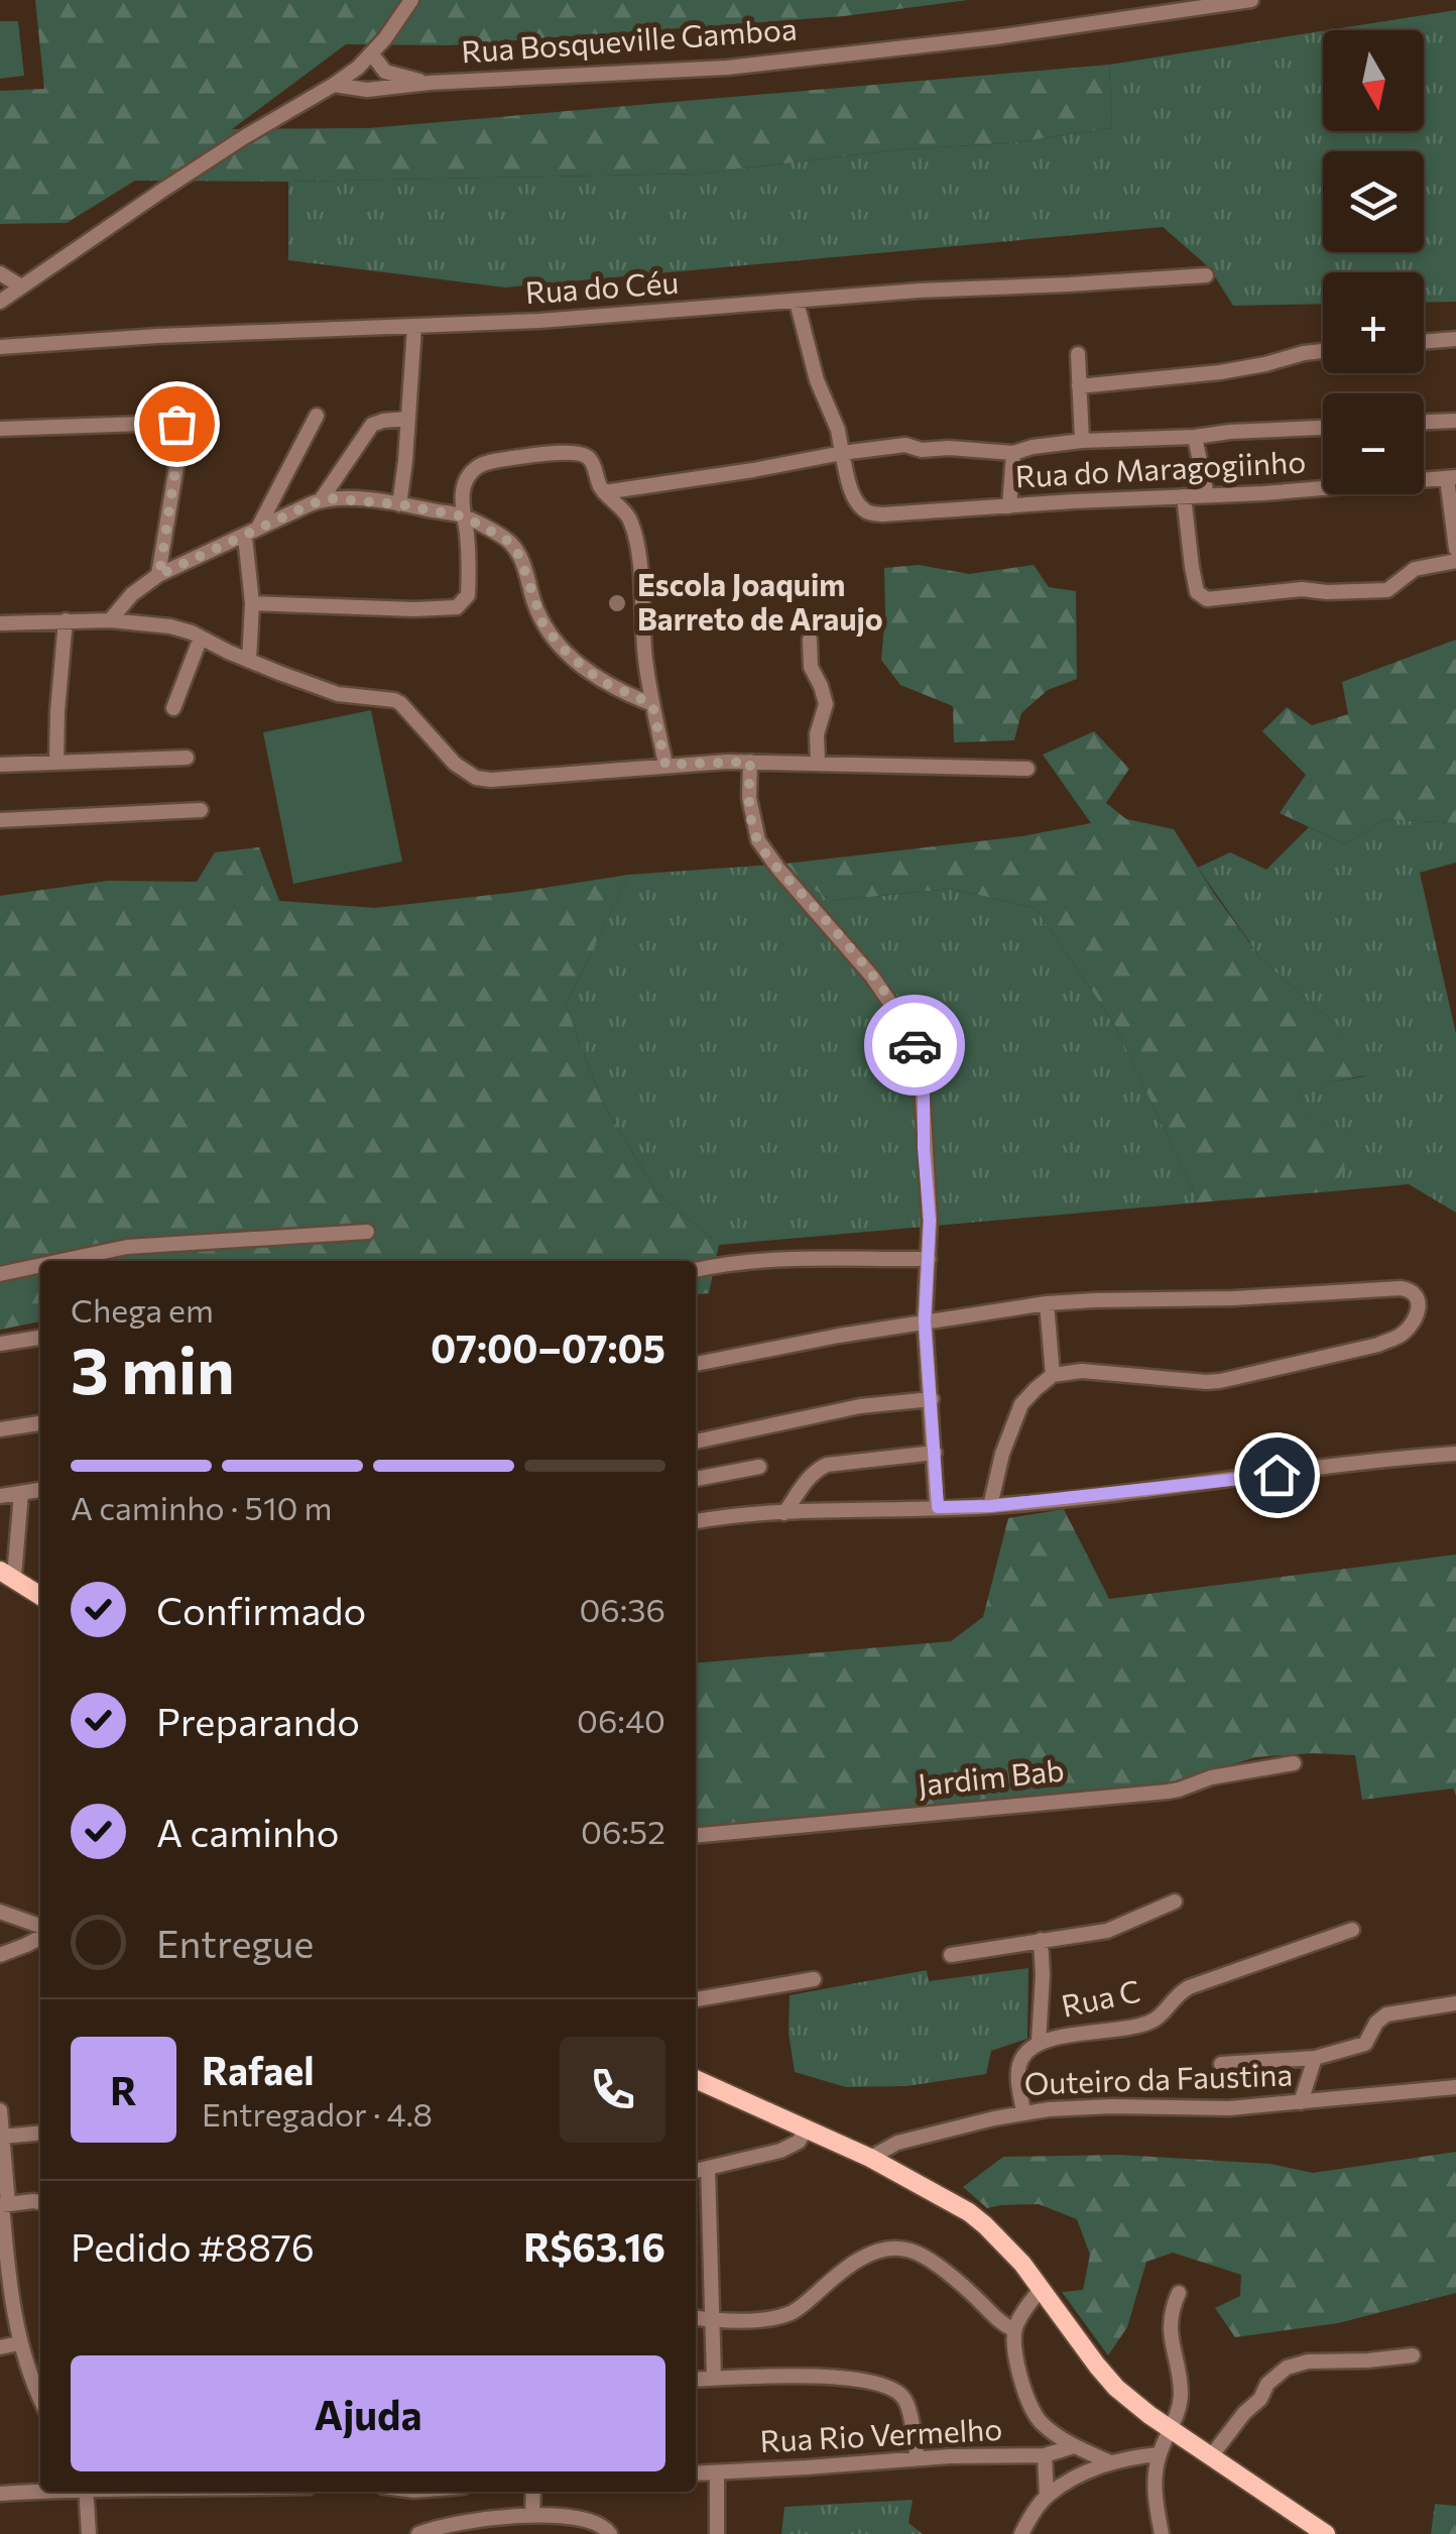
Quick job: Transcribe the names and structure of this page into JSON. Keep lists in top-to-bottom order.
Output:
{
  "streets": {
    "street": [
      "Rua Bosqueville Gamboa",
      "Rua do Céu",
      "Rua do Maragogiinho",
      "Jardim Bab",
      "Rua C",
      "Outeiro da Faustina",
      "Rua Rio Vermelho"
    ]
  },
  "crossings": [
    ["Rua C", "Outeiro da Faustina"]
  ],
  "places": ["Escola Joaquim Barreto de Araujo"],
  "north": "bottom",
  "page": {
    "map_buttons": ["+", "−"],
    "heading": ["3 min", "Chega em", "07:00–07:05"],
    "panel": [
      "Rafael",
      "Entregador · 4.8",
      "Pedido #8876",
      "R$63.16"
    ],
    "bar": "A caminho · 510 m",
    "list": [
      ["Confirmado", "06:36"],
      ["Preparando", "06:40"],
      ["A caminho", "06:52"],
      "Entregue"
    ],
    "round": "R",
    "buttons": "Ajuda"
  }
}
